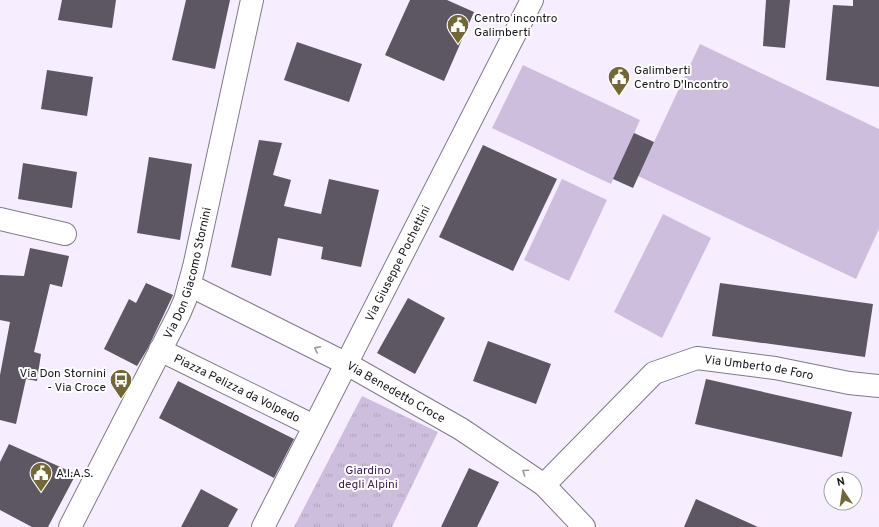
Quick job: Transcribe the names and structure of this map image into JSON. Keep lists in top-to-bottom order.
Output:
{
  "streets": {
    "street": [
      "Via Giuseppe Pochettini",
      "Via Don Giacomo Stornini",
      "Via Umberto de Foro",
      "Piazza Pelizza da Volpedo",
      "Via Benedetto Croce"
    ]
  },
  "crossings": [
    ["Via Giuseppe Pochettini", "Piazza Pelizza da Volpedo"],
    ["Via Giuseppe Pochettini", "Via Benedetto Croce"],
    ["Via Don Giacomo Stornini", "Piazza Pelizza da Volpedo"],
    ["Via Don Giacomo Stornini", "Via Benedetto Croce"],
    ["Via Umberto de Foro", "Via Benedetto Croce"]
  ],
  "one_way": ["Via Benedetto Croce"],
  "parks": ["Giardino degli Alpini"],
  "places": {
    "public building": ["Centro incontro Galimberti", "Galimberti Centro D'Incontro", "A.I.A.S."],
    "bus stop": ["Via Don Stornini - Via Croce"]
  },
  "north": "top"
}
